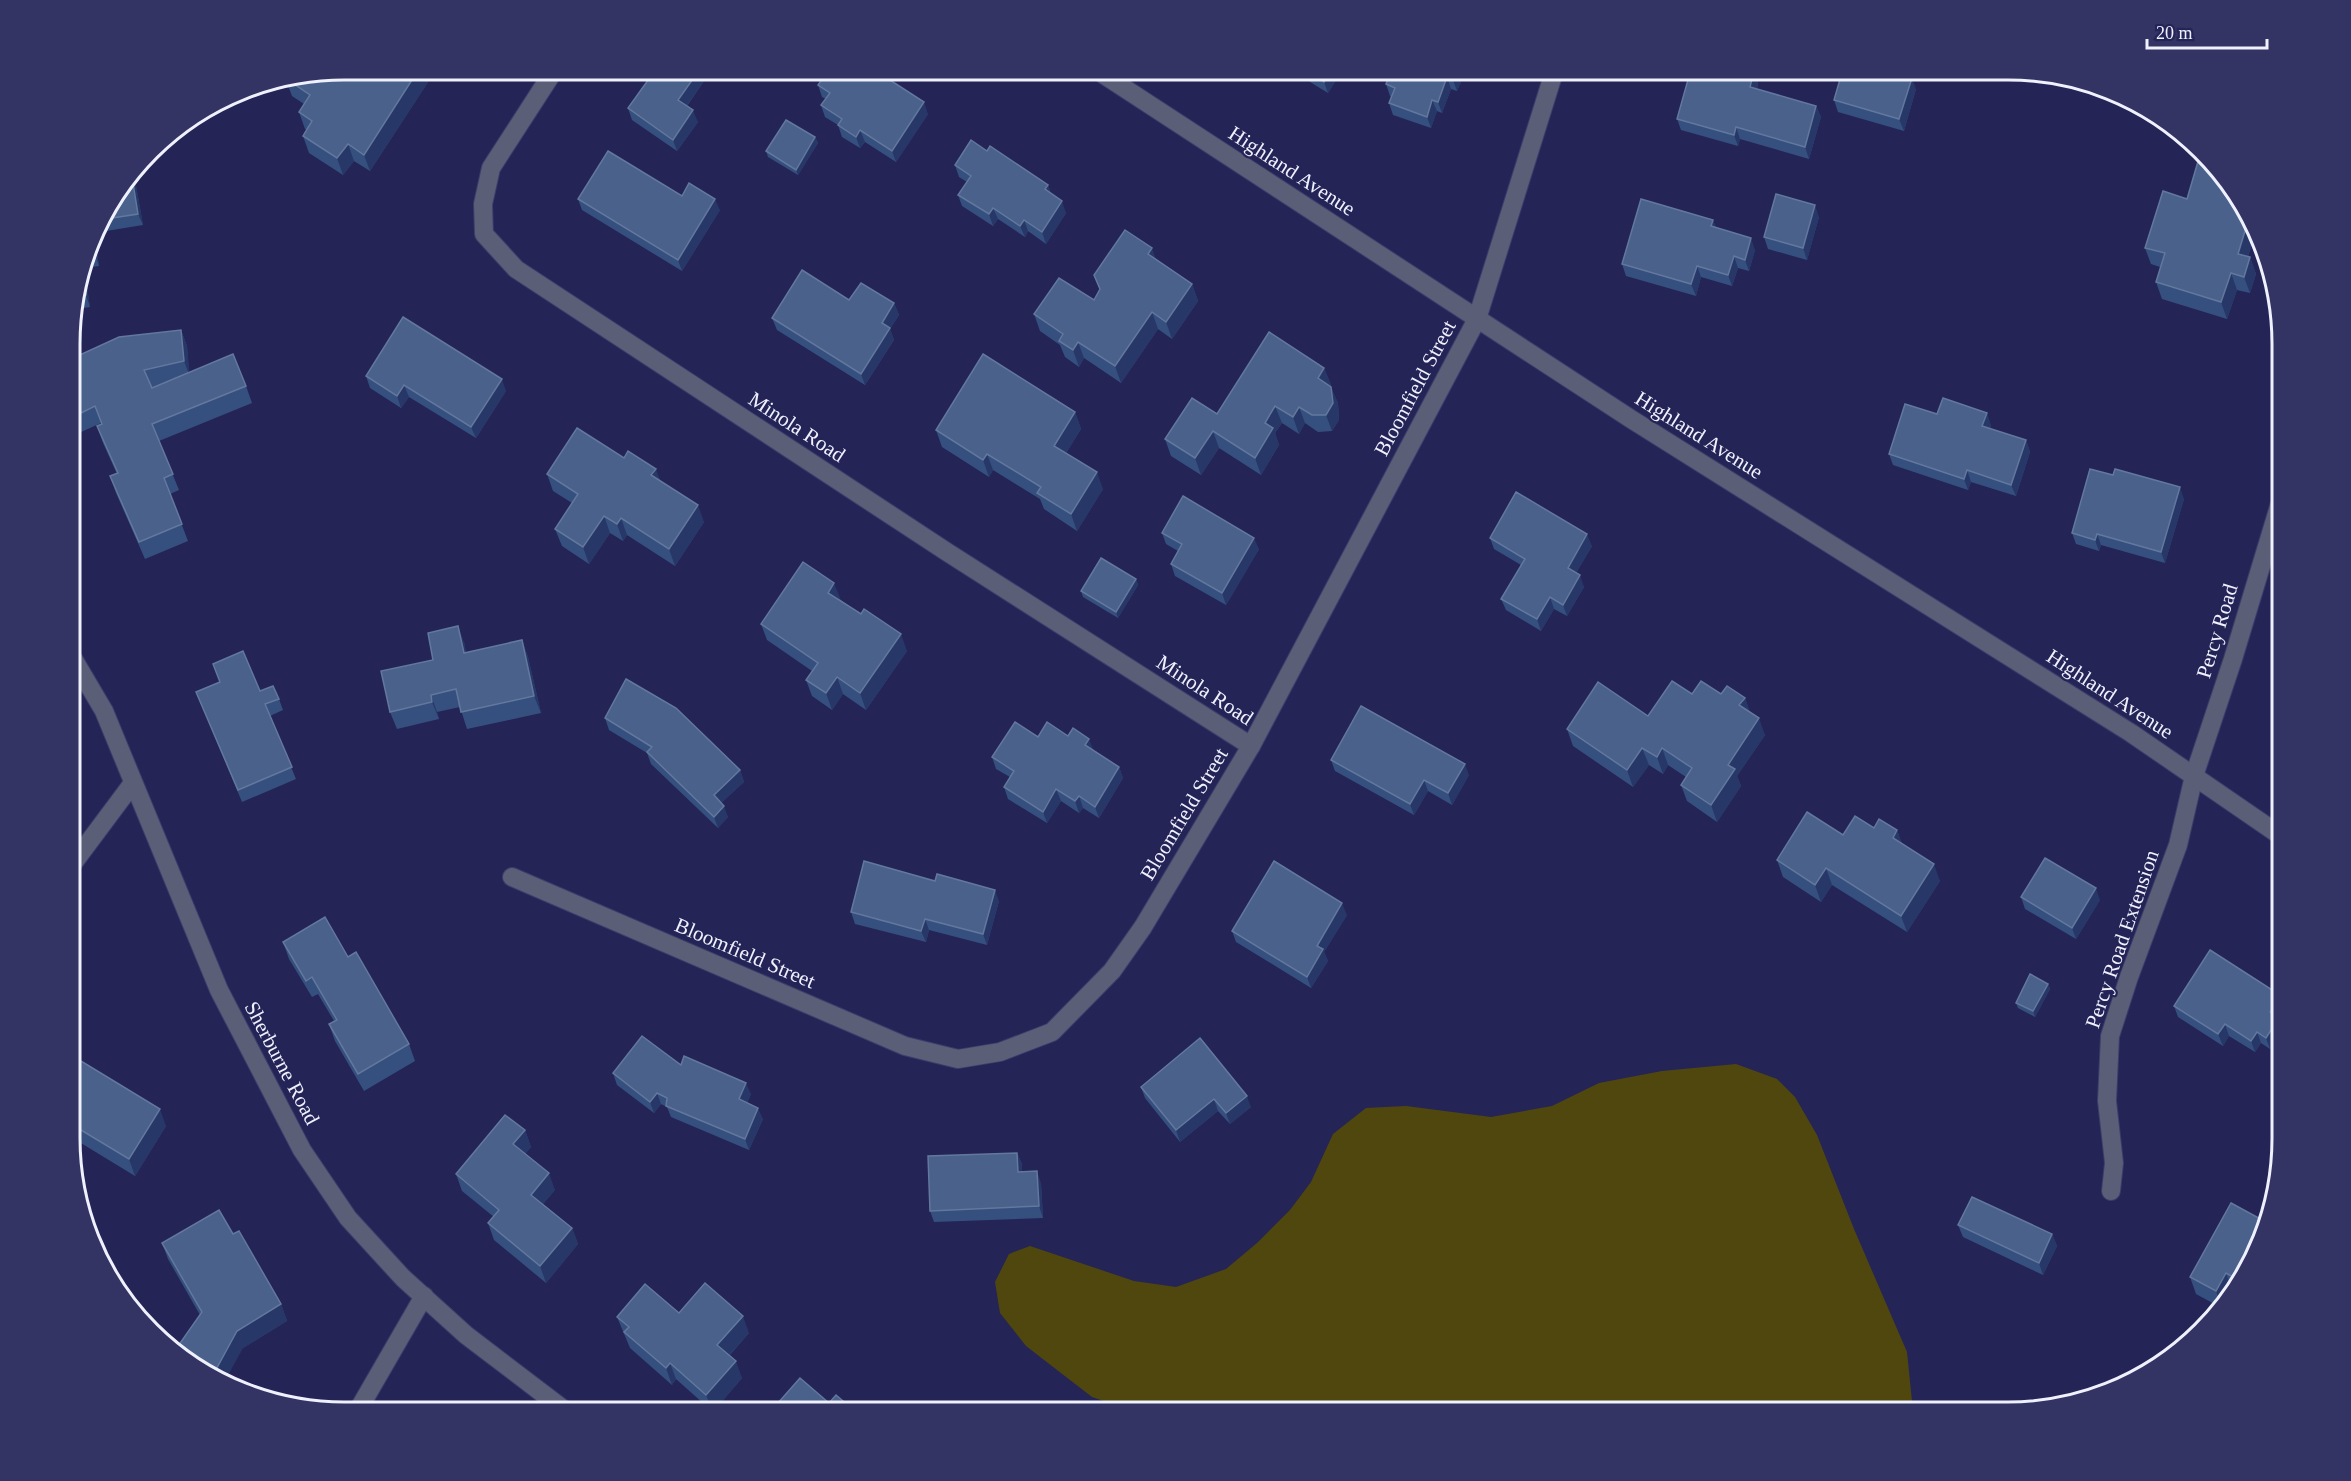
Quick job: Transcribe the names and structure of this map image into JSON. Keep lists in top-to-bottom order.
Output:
{
  "streets": {
    "street": [
      "Highland Avenue",
      "Bloomfield Street",
      "Minola Road",
      "Percy Road",
      "Percy Road Extension",
      "Sherburne Road"
    ]
  },
  "crossings": [
    ["Highland Avenue", "Bloomfield Street"],
    ["Highland Avenue", "Percy Road"],
    ["Highland Avenue", "Percy Road Extension"],
    ["Bloomfield Street", "Minola Road"],
    ["Percy Road", "Percy Road Extension"]
  ],
  "scale_bar": "20 m"
}
